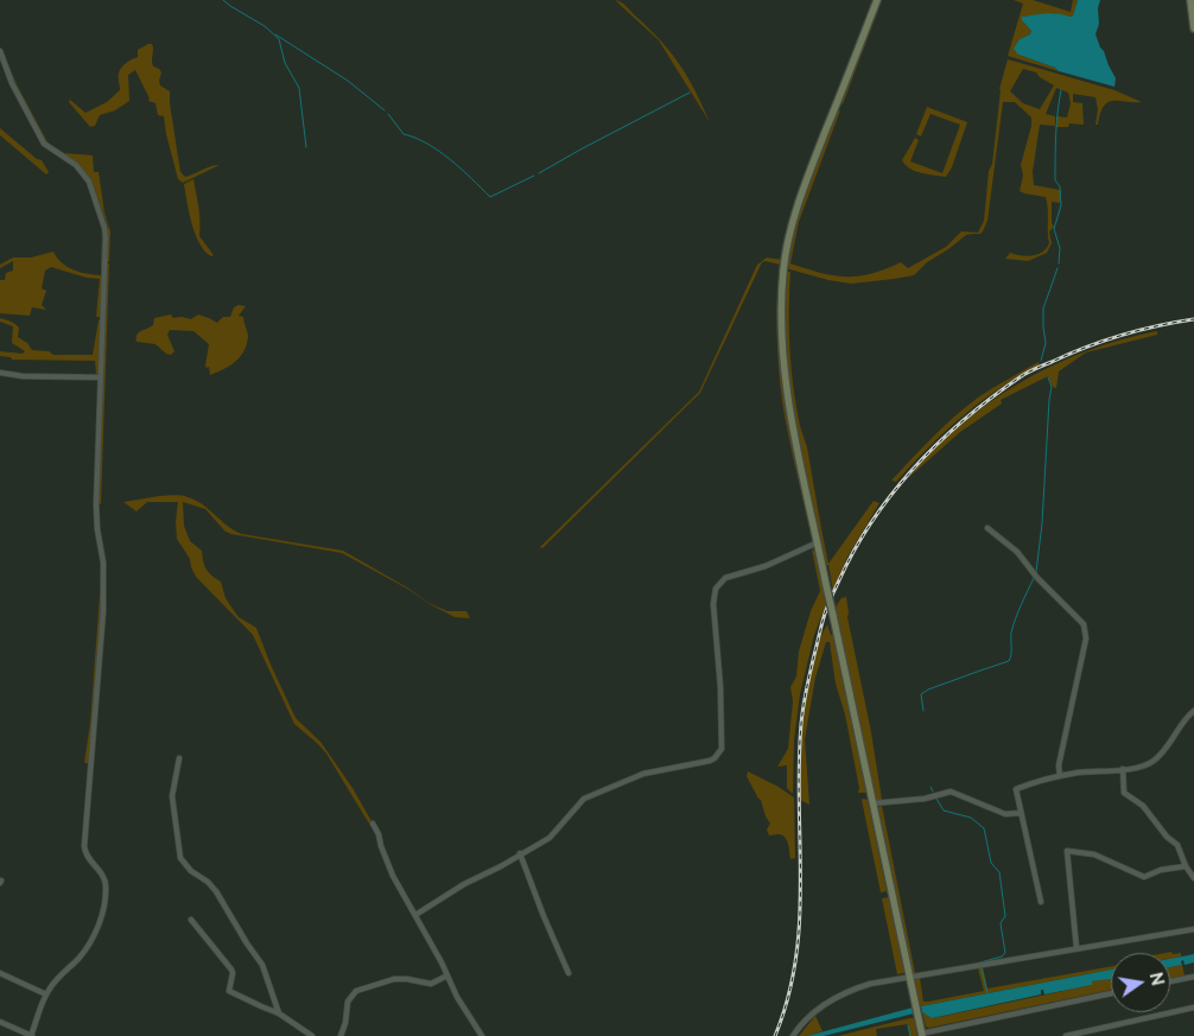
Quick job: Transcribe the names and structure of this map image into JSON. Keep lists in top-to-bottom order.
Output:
{
  "north": "right"
}
